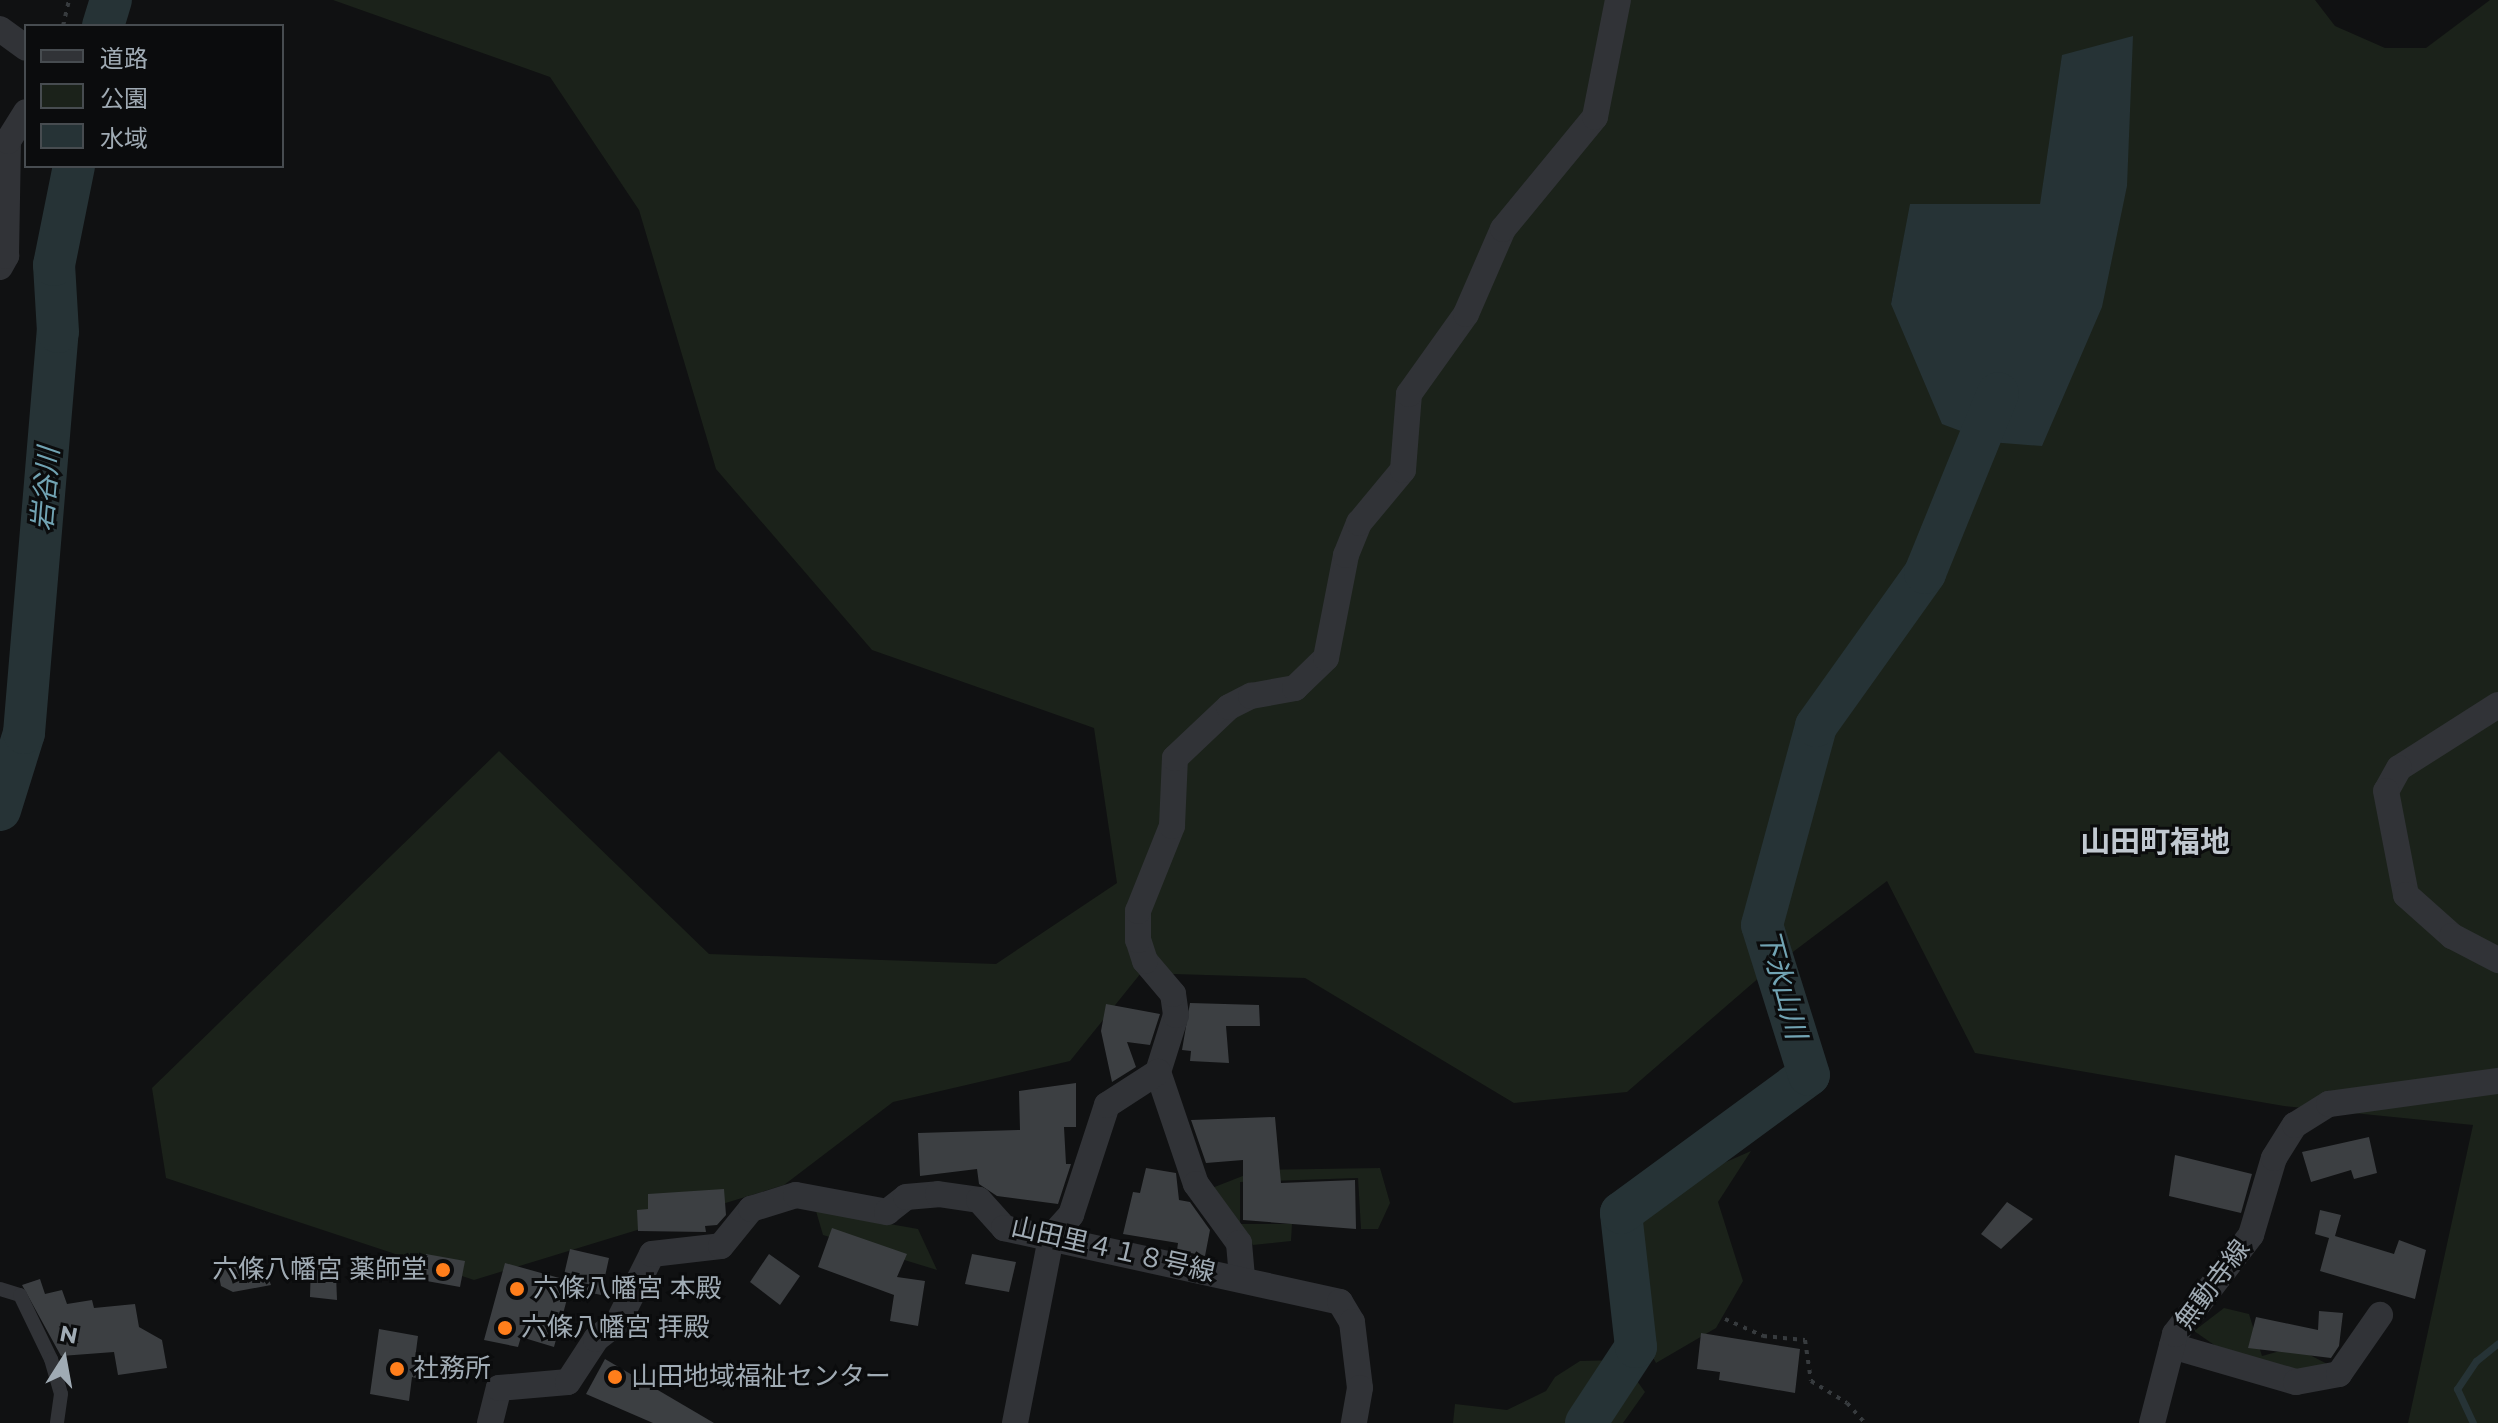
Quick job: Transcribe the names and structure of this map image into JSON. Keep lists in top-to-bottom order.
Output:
{
  "streets": {
    "street": ["山田里４１８号線", "無動寺線"]
  },
  "districts": ["山田町福地"],
  "water": ["岩谷川", "下氷山川"],
  "places": [
    "六條八幡宮 薬師堂",
    "六條八幡宮 本殿",
    "六條八幡宮 拝殿",
    "社務所",
    "山田地域福祉センター"
  ],
  "legend": ["道路", "公園", "水域"],
  "north": "top"
}
